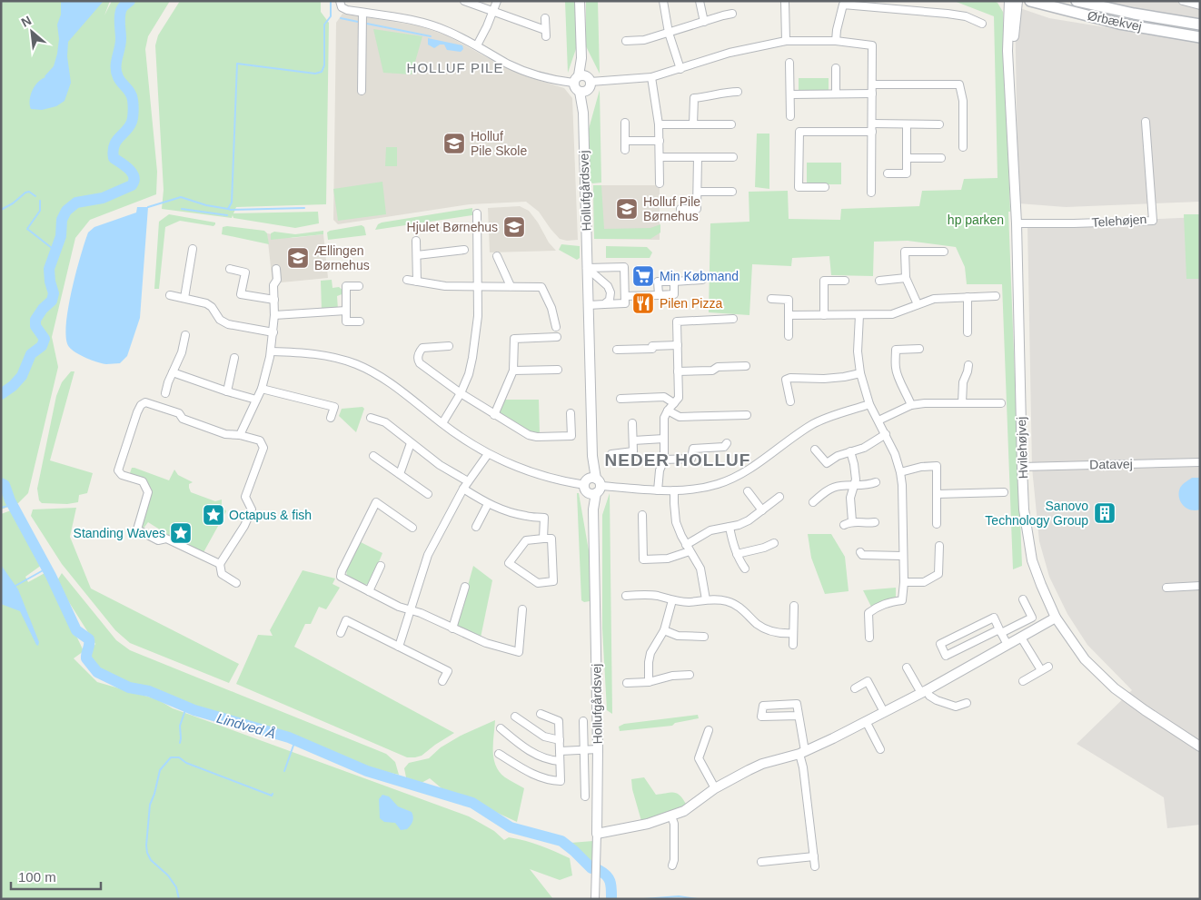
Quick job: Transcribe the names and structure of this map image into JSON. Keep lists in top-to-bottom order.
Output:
{
  "streets": {
    "main road": ["Ørbækvej"],
    "street": [
      "Hollufgårdsvej",
      "Telehøjen",
      "Hvilehøjvej",
      "Datavej"
    ]
  },
  "crossings": [
    ["Telehøjen", "Hvilehøjvej"],
    ["Hvilehøjvej", "Datavej"]
  ],
  "districts": ["HOLLUF PILE", "NEDER HOLLUF"],
  "water": ["Lindved Å"],
  "parks": ["hp parken"],
  "places": {
    "school or university": [
      "Holluf Pile Skole",
      "Holluf Pile Børnehus",
      "Hjulet Børnehus",
      "Ællingen Børnehus"
    ],
    "supermarket": ["Min Købmand"],
    "restaurant": ["Pilen Pizza"],
    "building": ["Sanovo Technology Group"],
    "place": ["Octapus & fish", "Standing Waves"]
  },
  "scale_bar": "100 m",
  "north": "top left"
}
